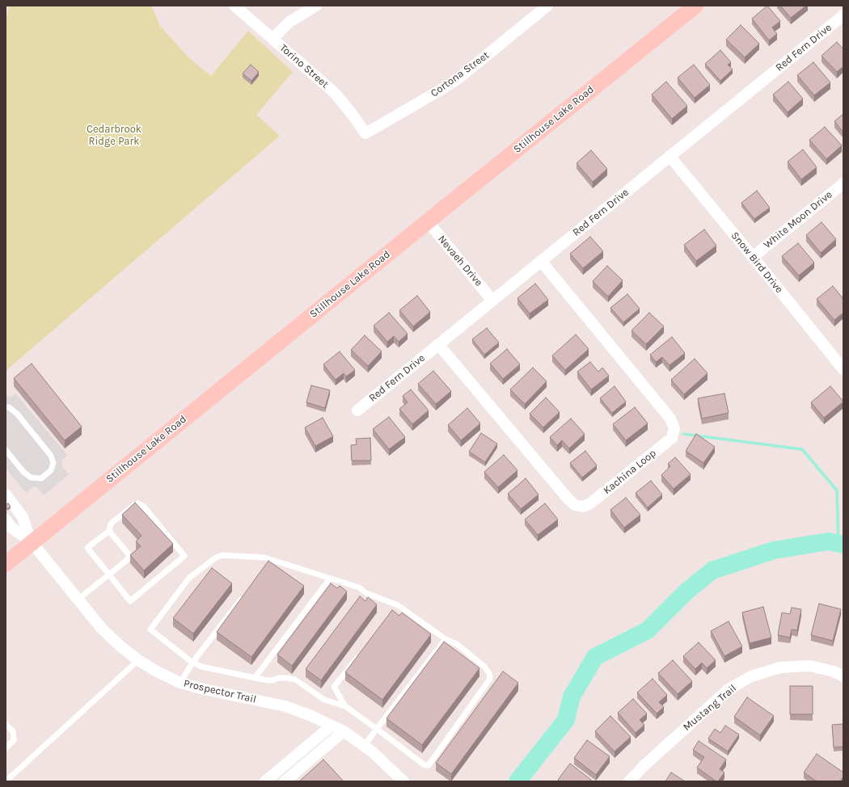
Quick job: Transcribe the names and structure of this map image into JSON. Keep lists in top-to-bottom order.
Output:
{
  "streets": {
    "main road": ["Stillhouse Lake Road"],
    "street": [
      "Red Fern Drive",
      "Torino Street",
      "Cortona Street",
      "White Moon Drive",
      "Nevaeh Drive",
      "Snow Bird Drive",
      "Kachina Loop",
      "Prospector Trail",
      "Mustang Trail"
    ]
  },
  "crossings": [
    ["Red Fern Drive", "Nevaeh Drive"],
    ["Red Fern Drive", "Snow Bird Drive"],
    ["Red Fern Drive", "Kachina Loop"],
    ["Torino Street", "Cortona Street"],
    ["Stillhouse Lake Road", "Nevaeh Drive"],
    ["Stillhouse Lake Road", "Prospector Trail"],
    ["White Moon Drive", "Snow Bird Drive"]
  ],
  "parks": ["Cedarbrook Ridge Park"]
}
